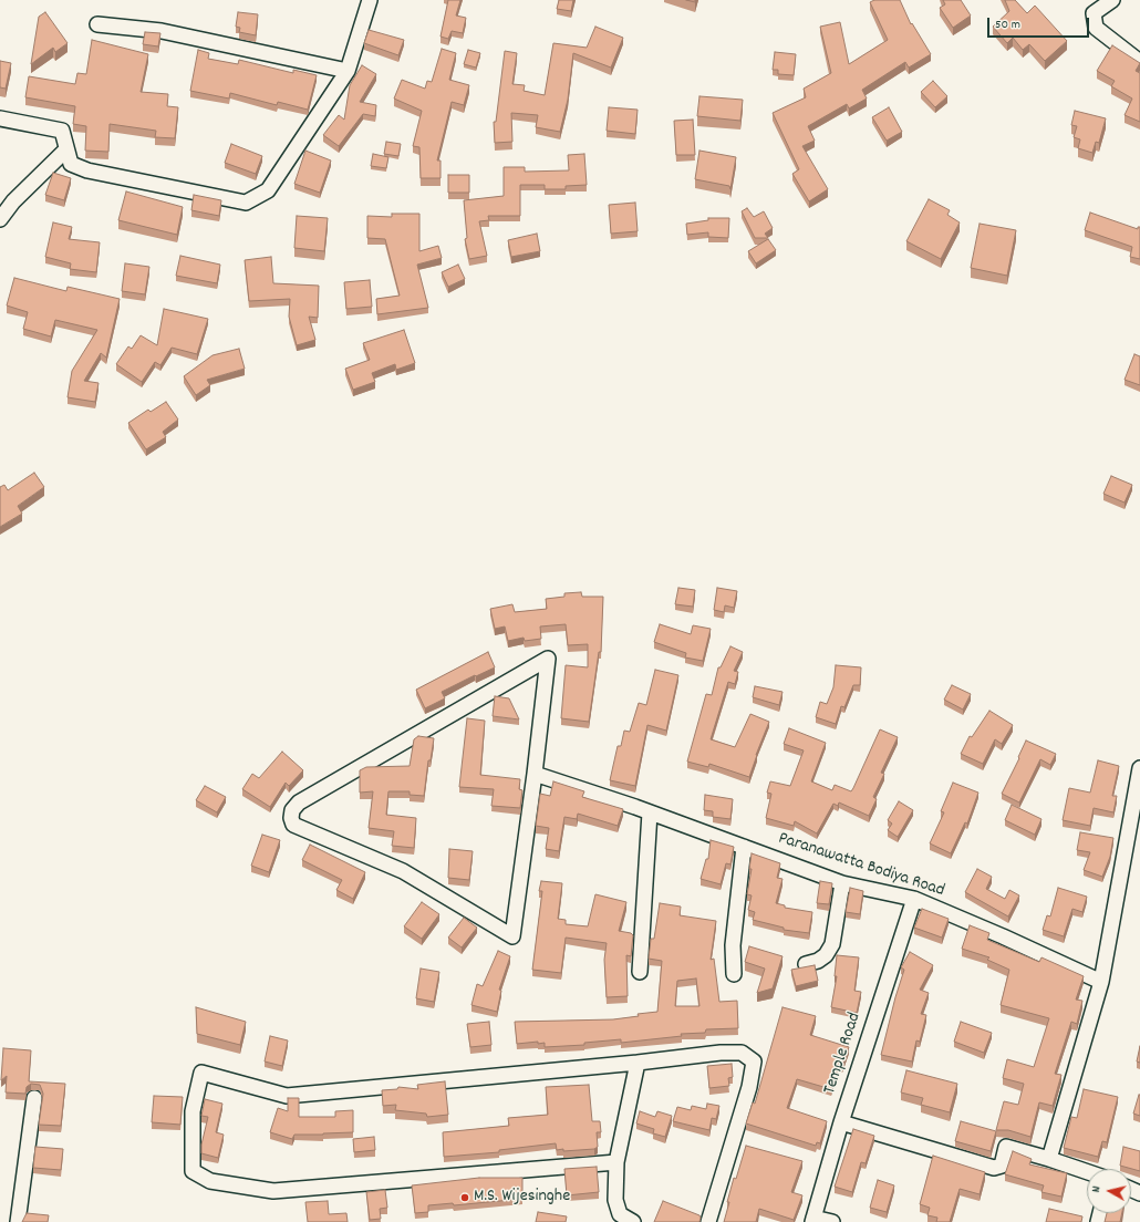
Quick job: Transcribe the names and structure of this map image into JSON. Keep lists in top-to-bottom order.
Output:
{
  "streets": {
    "street": ["Paranawatta Bodiya Road", "Temple Road"]
  },
  "crossings": [
    ["Paranawatta Bodiya Road", "Temple Road"]
  ],
  "places": ["M.S. Wijesinghe"],
  "scale_bar": "50 m",
  "north": "left"
}
